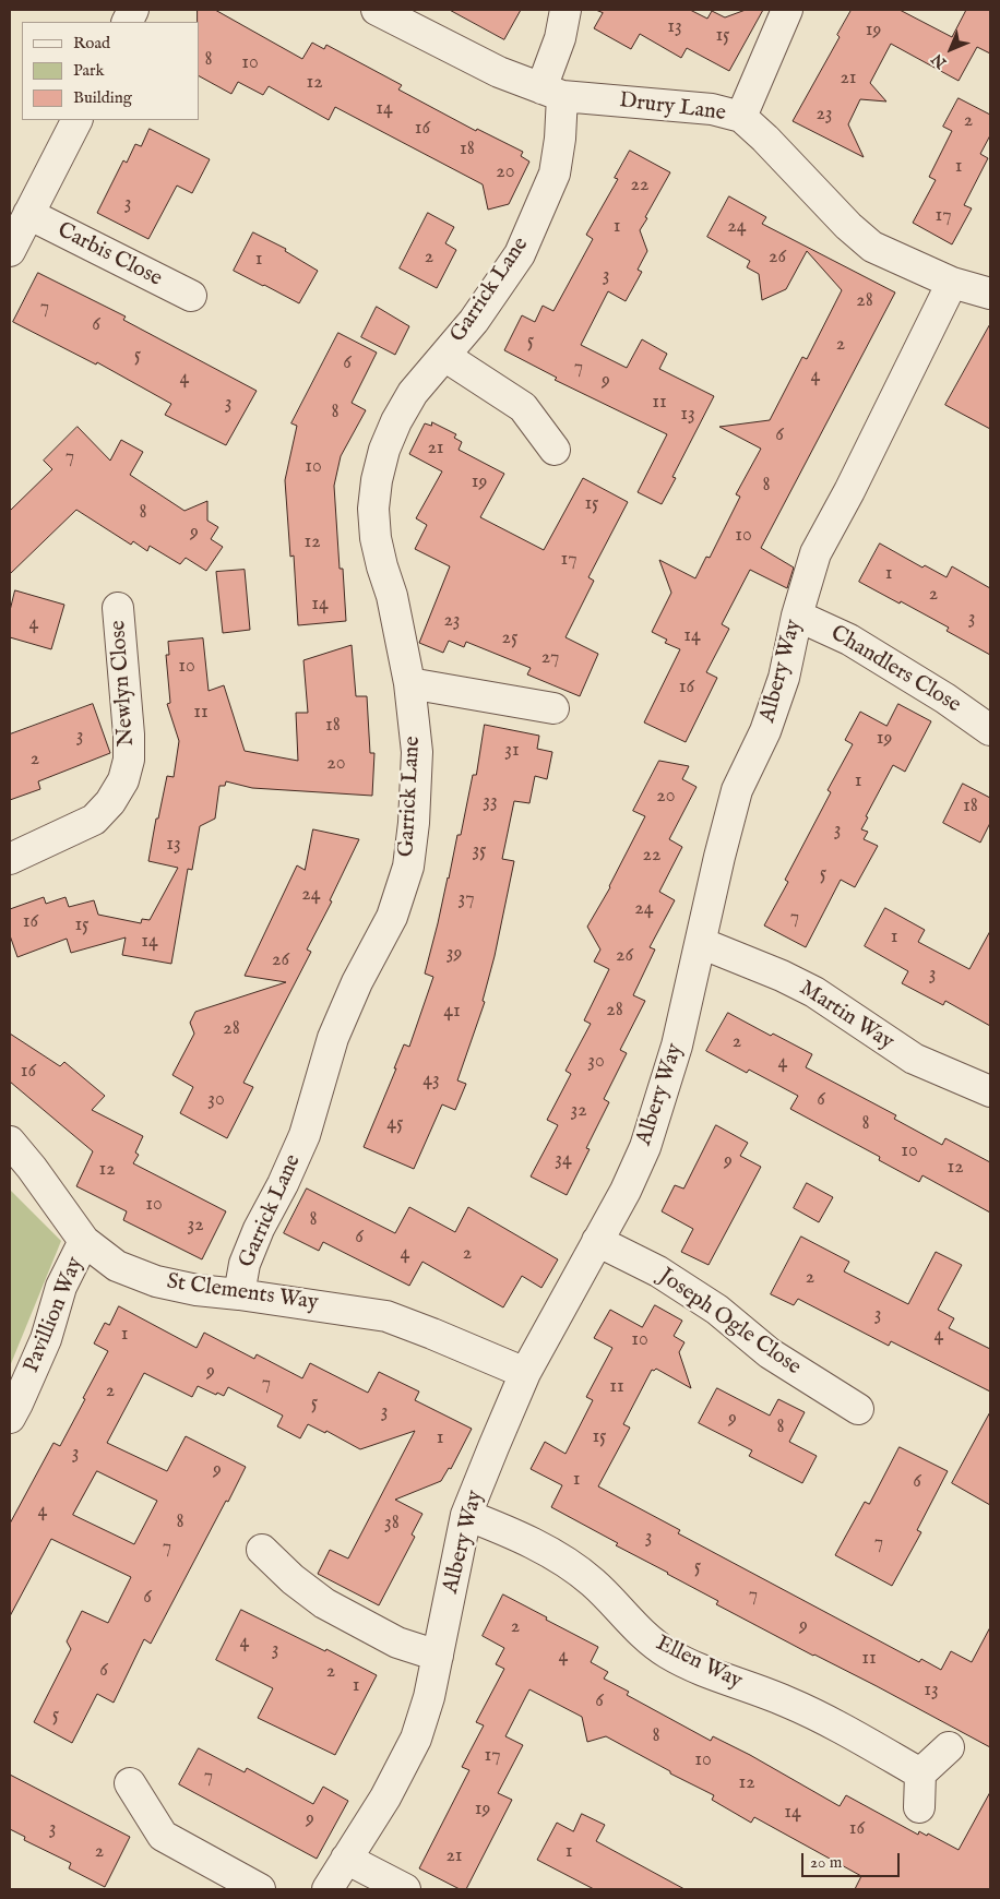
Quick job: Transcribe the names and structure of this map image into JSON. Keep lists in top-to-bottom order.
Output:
{
  "streets": {
    "street": [
      "Drury Lane",
      "Carbis Close",
      "Garrick Lane",
      "Chandlers Close",
      "Albery Way",
      "Newlyn Close",
      "Martin Way",
      "St Clements Way",
      "Pavillion Way",
      "Joseph Ogle Close",
      "Ellen Way"
    ]
  },
  "crossings": [
    ["Drury Lane", "Garrick Lane"],
    ["Drury Lane", "Albery Way"],
    ["Garrick Lane", "St Clements Way"],
    ["Chandlers Close", "Albery Way"],
    ["Albery Way", "Martin Way"],
    ["Albery Way", "St Clements Way"],
    ["Albery Way", "Joseph Ogle Close"],
    ["Albery Way", "Ellen Way"],
    ["St Clements Way", "Pavillion Way"]
  ],
  "house_numbers": [
    "13",
    "19",
    "15",
    "8",
    "10",
    "21",
    "12",
    "14",
    "23",
    "2",
    "16",
    "18",
    "1",
    "20",
    "22",
    "3",
    "17",
    "1",
    "24",
    "2",
    "26",
    "1",
    "3",
    "28",
    "7",
    "6",
    "5",
    "2",
    "5",
    "6",
    "7",
    "4",
    "4",
    "9",
    "11",
    "3",
    "8",
    "13",
    "6",
    "21",
    "7",
    "10",
    "19",
    "8",
    "15",
    "8",
    "9",
    "10",
    "12",
    "17",
    "1",
    "2",
    "14",
    "3",
    "23",
    "4",
    "14",
    "25",
    "27",
    "10",
    "16",
    "11",
    "18",
    "3",
    "19",
    "31",
    "2",
    "20",
    "1",
    "20",
    "33",
    "18",
    "3",
    "13",
    "35",
    "22",
    "5",
    "24",
    "37",
    "24",
    "7",
    "16",
    "15",
    "1",
    "14",
    "39",
    "26",
    "26",
    "3",
    "28",
    "41",
    "28",
    "2",
    "30",
    "4",
    "16",
    "43",
    "30",
    "6",
    "32",
    "45",
    "8",
    "10",
    "34",
    "9",
    "12",
    "12",
    "10",
    "8",
    "32",
    "6",
    "4",
    "2",
    "2",
    "3",
    "1",
    "4",
    "10",
    "9",
    "7",
    "11",
    "2",
    "5",
    "3",
    "9",
    "8",
    "15",
    "1",
    "3",
    "9",
    "1",
    "6",
    "4",
    "8",
    "38",
    "3",
    "7",
    "7",
    "5",
    "7",
    "6",
    "9",
    "2",
    "4",
    "3",
    "4",
    "11",
    "6",
    "2",
    "1",
    "13",
    "6",
    "5",
    "8",
    "17",
    "10",
    "7",
    "12",
    "19",
    "14",
    "9",
    "3",
    "16",
    "2",
    "1",
    "21"
  ],
  "legend": ["Road", "Park", "Building"],
  "scale_bar": "20 m",
  "north": "bottom left"
}
